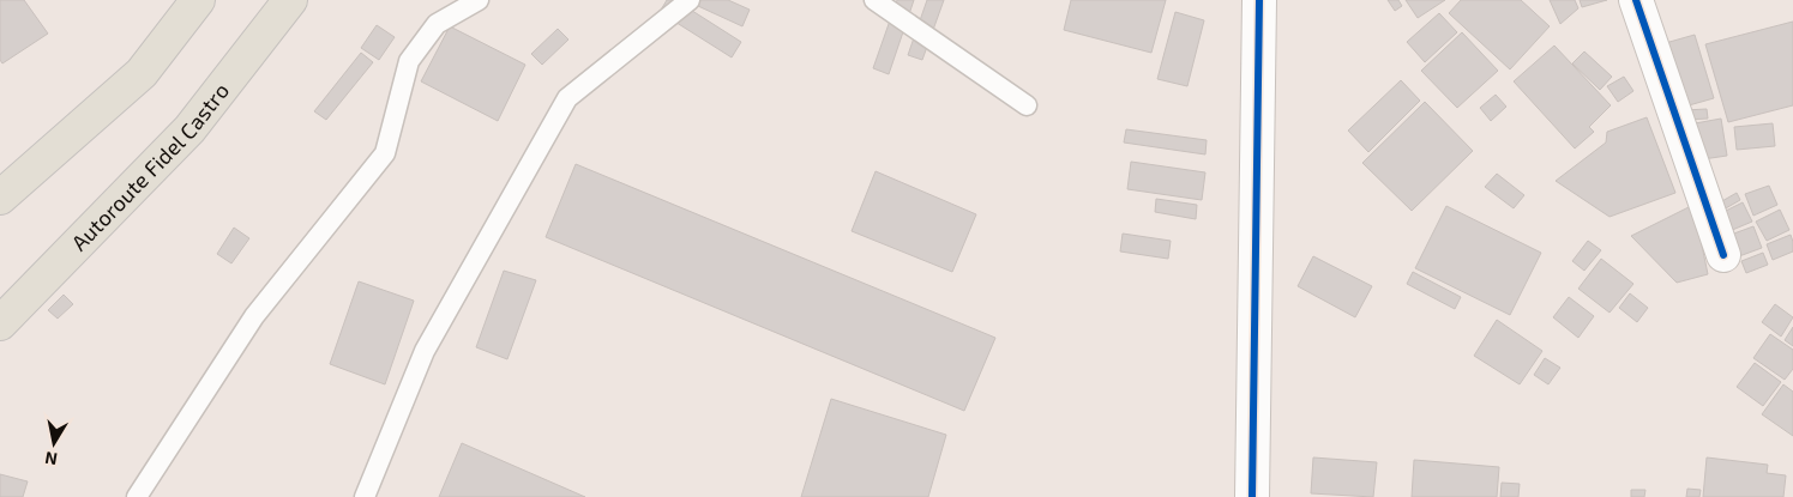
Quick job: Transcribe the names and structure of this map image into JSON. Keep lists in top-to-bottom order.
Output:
{
  "streets": {
    "highway": ["Autoroute Fidel Castro"]
  },
  "north": "bottom"
}
